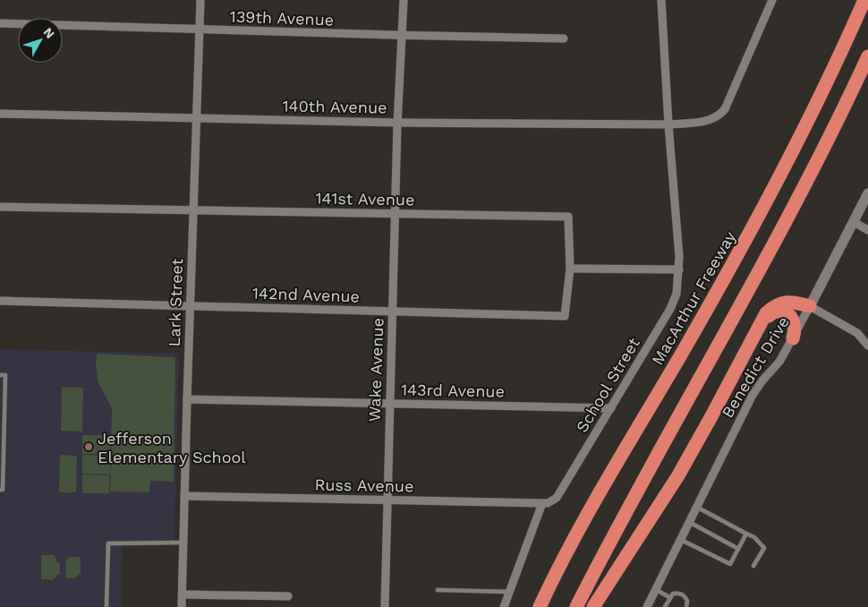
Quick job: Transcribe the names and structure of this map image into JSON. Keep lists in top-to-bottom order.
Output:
{
  "streets": {
    "highway": ["MacArthur Freeway"],
    "street": [
      "139th Avenue",
      "140th Avenue",
      "141st Avenue",
      "142nd Avenue",
      "Lark Street",
      "Benedict Drive",
      "Wake Avenue",
      "School Street",
      "143rd Avenue",
      "Russ Avenue"
    ]
  },
  "crossings": [
    ["139th Avenue", "Lark Street"],
    ["139th Avenue", "Wake Avenue"],
    ["140th Avenue", "Lark Street"],
    ["140th Avenue", "Wake Avenue"],
    ["140th Avenue", "School Street"],
    ["141st Avenue", "142nd Avenue"],
    ["141st Avenue", "Lark Street"],
    ["141st Avenue", "Wake Avenue"],
    ["142nd Avenue", "Lark Street"],
    ["142nd Avenue", "Wake Avenue"],
    ["Lark Street", "143rd Avenue"],
    ["Lark Street", "Russ Avenue"],
    ["Wake Avenue", "143rd Avenue"],
    ["Wake Avenue", "Russ Avenue"],
    ["School Street", "143rd Avenue"],
    ["School Street", "Russ Avenue"]
  ],
  "places": ["Jefferson Elementary School"],
  "north": "top right"
}
